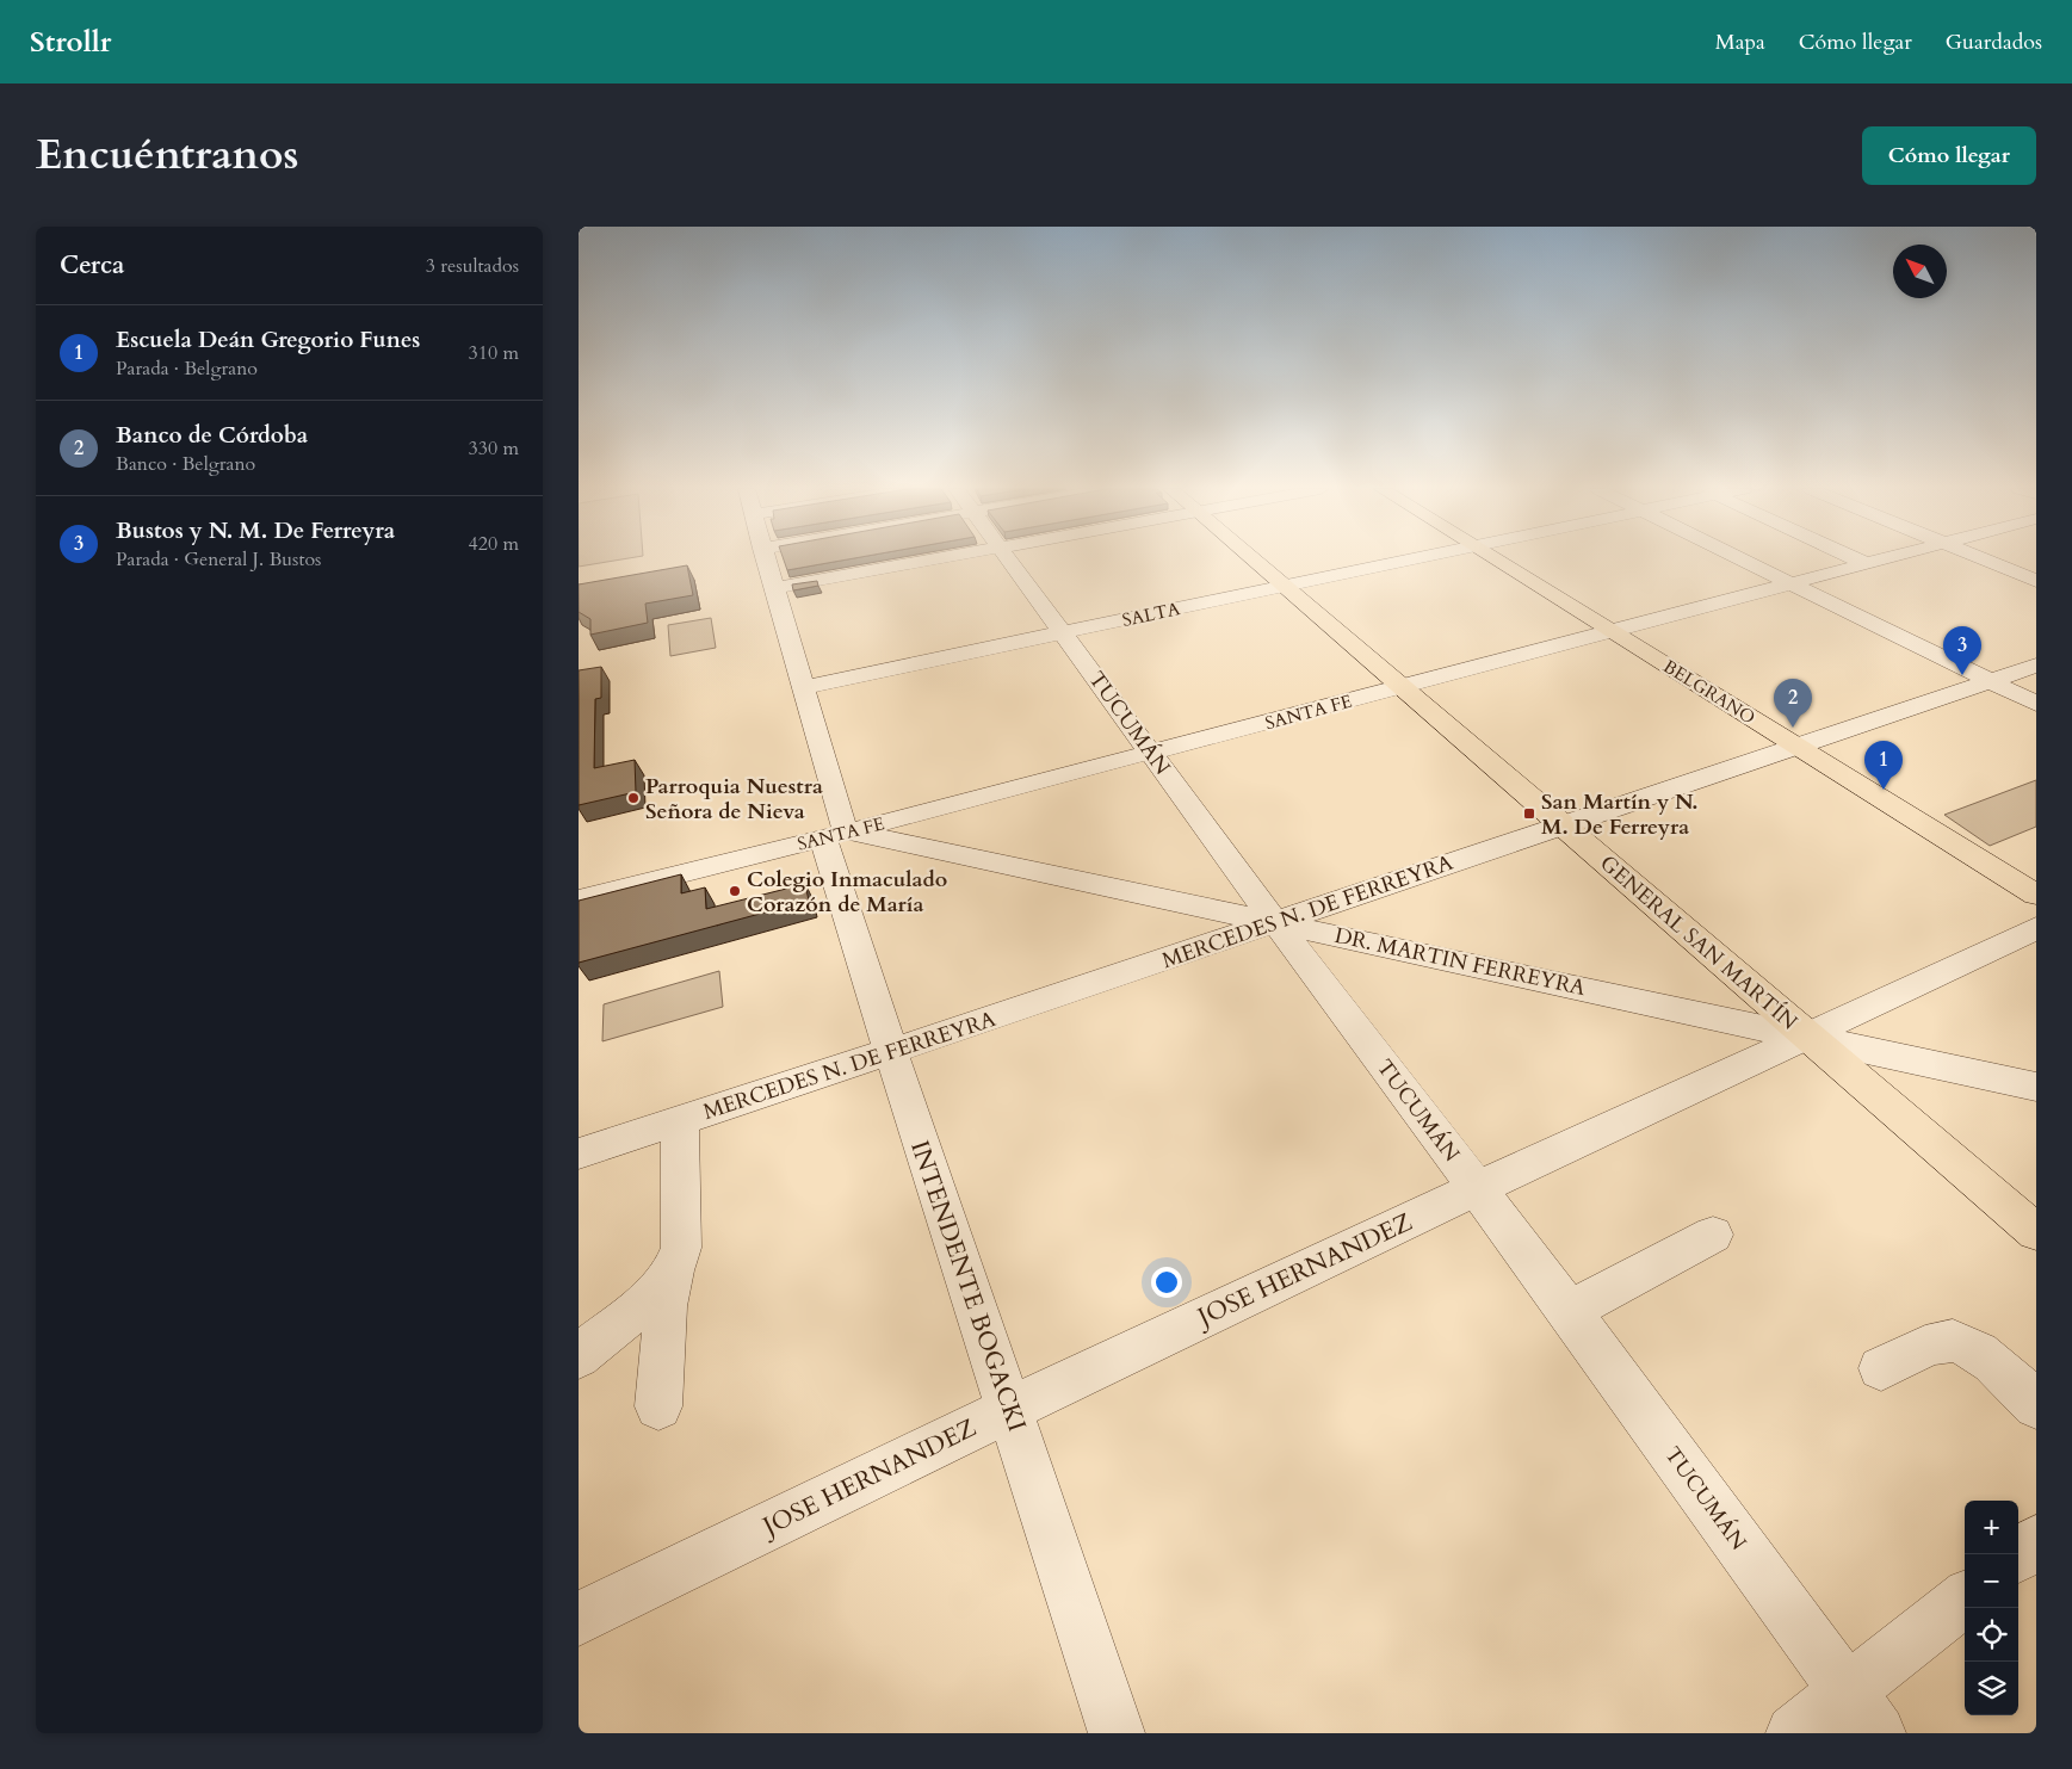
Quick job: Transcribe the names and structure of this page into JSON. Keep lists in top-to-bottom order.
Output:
{
  "streets": {
    "main road": ["BELGRANO", "GENERAL SAN MARTÍN"],
    "street": [
      "SALTA",
      "SANTA FE",
      "TUCUMÁN",
      "MERCEDES N. DE FERREYRA",
      "DR. MARTIN FERREYRA",
      "JOSE HERNANDEZ",
      "INTENDENTE BOGACKI"
    ]
  },
  "crossings": [
    ["SALTA", "TUCUMÁN"],
    ["SALTA", "GENERAL SAN MARTÍN"],
    ["SALTA", "INTENDENTE BOGACKI"],
    ["BELGRANO", "SANTA FE"],
    ["BELGRANO", "MERCEDES N. DE FERREYRA"],
    ["SANTA FE", "TUCUMÁN"],
    ["SANTA FE", "GENERAL SAN MARTÍN"],
    ["SANTA FE", "DR. MARTIN FERREYRA"],
    ["SANTA FE", "INTENDENTE BOGACKI"],
    ["TUCUMÁN", "MERCEDES N. DE FERREYRA"],
    ["TUCUMÁN", "DR. MARTIN FERREYRA"],
    ["TUCUMÁN", "JOSE HERNANDEZ"],
    ["MERCEDES N. DE FERREYRA", "GENERAL SAN MARTÍN"],
    ["MERCEDES N. DE FERREYRA", "DR. MARTIN FERREYRA"],
    ["MERCEDES N. DE FERREYRA", "INTENDENTE BOGACKI"],
    ["GENERAL SAN MARTÍN", "DR. MARTIN FERREYRA"],
    ["GENERAL SAN MARTÍN", "JOSE HERNANDEZ"],
    ["DR. MARTIN FERREYRA", "JOSE HERNANDEZ"],
    ["DR. MARTIN FERREYRA", "INTENDENTE BOGACKI"],
    ["JOSE HERNANDEZ", "INTENDENTE BOGACKI"]
  ],
  "places": {
    "other": ["Parroquia Nuestra Señora de Nieva", "Colegio Inmaculado Corazón de María"],
    "transit": ["San Martín y N. M. De Ferreyra"]
  },
  "north": "top left",
  "page": {
    "header": "Strollr",
    "nav": ["Mapa", "Cómo llegar", "Guardados"],
    "title": "Encuéntranos",
    "buttons": "Cómo llegar",
    "heading": ["Cerca", "3 resultados"],
    "list": [
      {
        "mark": "1",
        "name": "Escuela Deán Gregorio Funes",
        "note": "Parada · Belgrano",
        "value": "310 m"
      },
      {
        "mark": "2",
        "name": "Banco de Córdoba",
        "note": "Banco · Belgrano",
        "value": "330 m"
      },
      {
        "mark": "3",
        "name": "Bustos y N. M. De Ferreyra",
        "note": "Parada · General J. Bustos",
        "value": "420 m"
      }
    ],
    "pins": ["3", "2", "1"],
    "map_buttons": ["+", "−"]
  }
}
